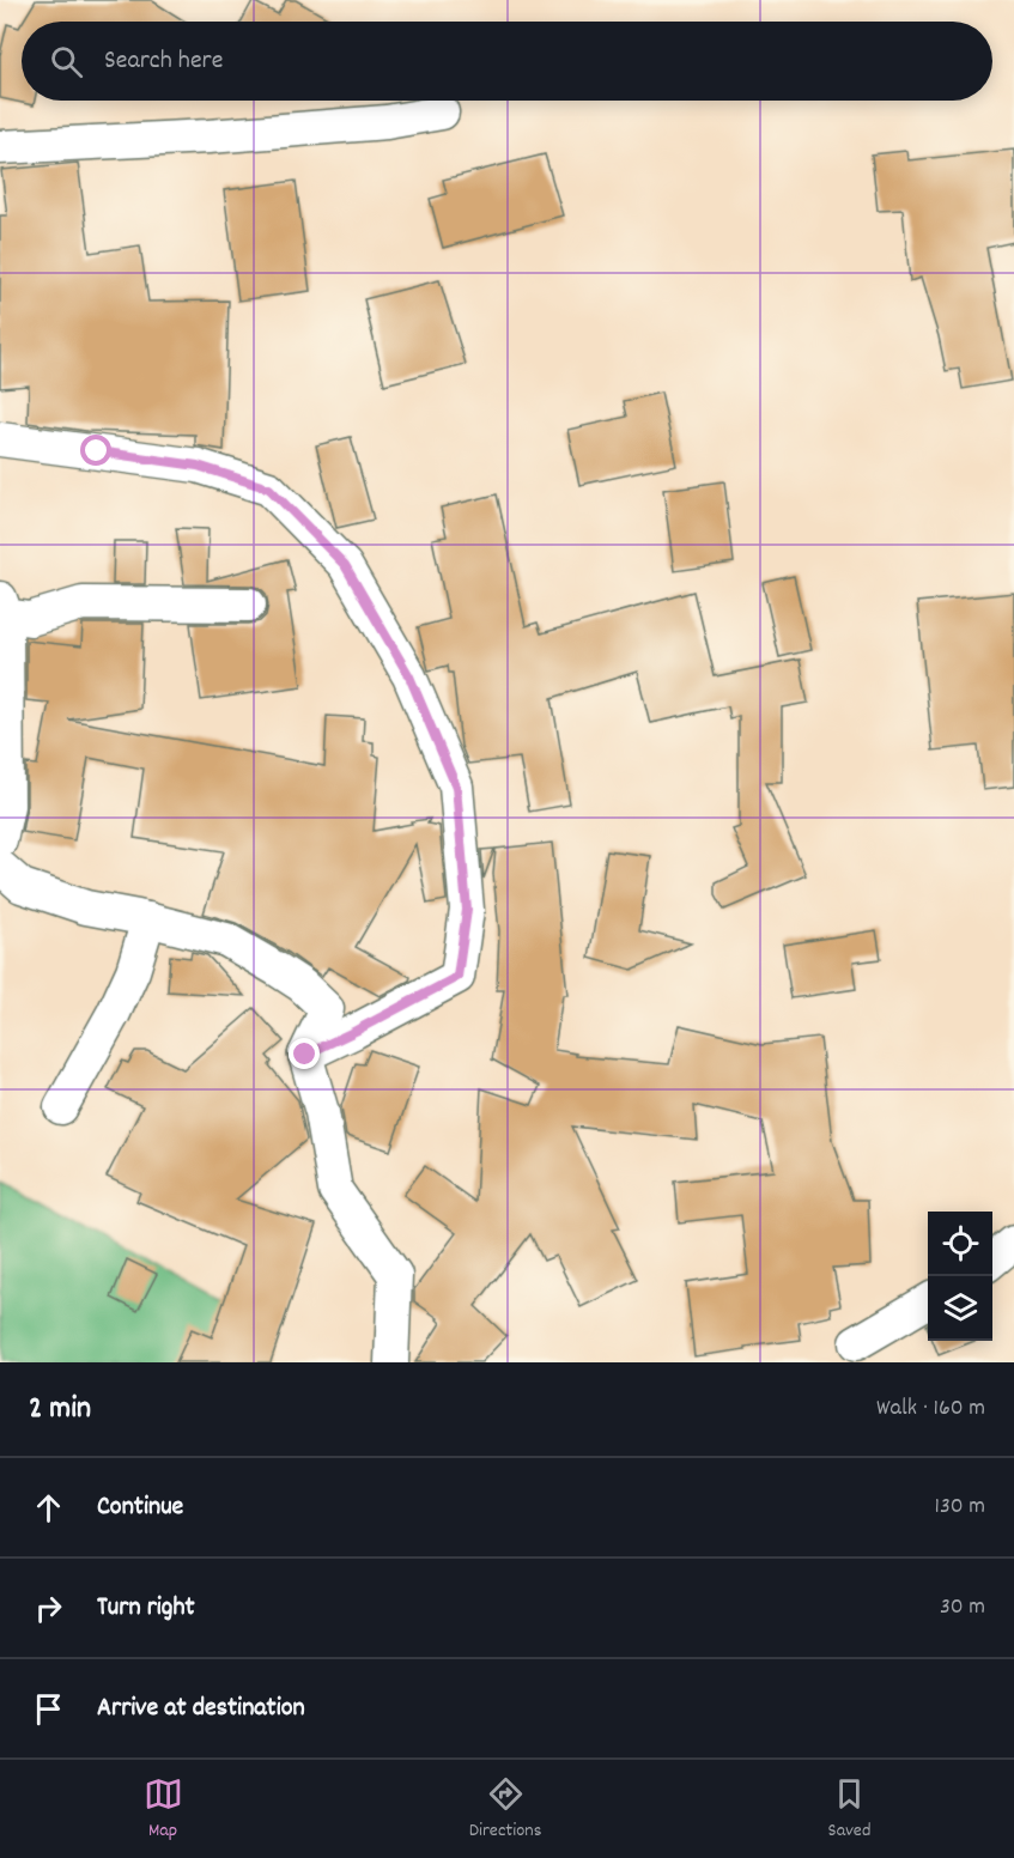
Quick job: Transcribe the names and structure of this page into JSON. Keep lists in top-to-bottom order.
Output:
{
  "page": {
    "search": "Search here",
    "heading": ["2 min", "Walk · 160 m"],
    "list": [
      ["Continue", "130 m"],
      ["Turn right", "30 m"],
      "Arrive at destination"
    ],
    "nav": ["Map", "Directions", "Saved"]
  }
}
